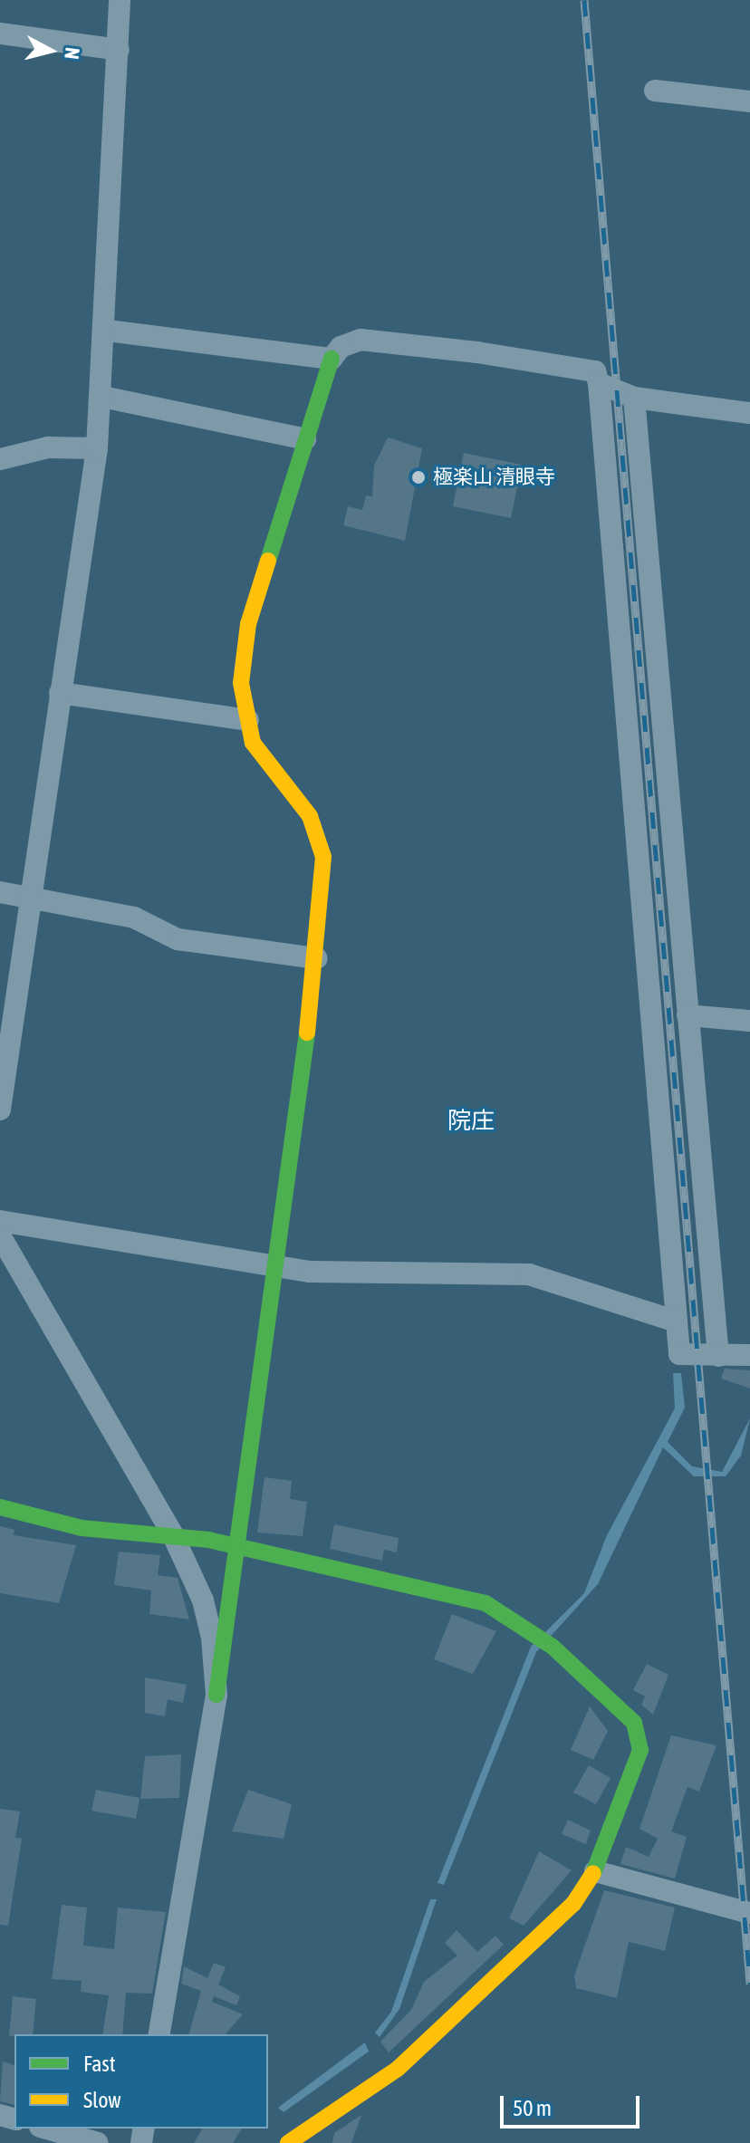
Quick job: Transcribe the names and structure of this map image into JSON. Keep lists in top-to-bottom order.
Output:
{
  "districts": ["院庄"],
  "places": ["極楽山 清眼寺"],
  "legend": ["Fast", "Slow"],
  "scale_bar": "50 m",
  "north": "right"
}
